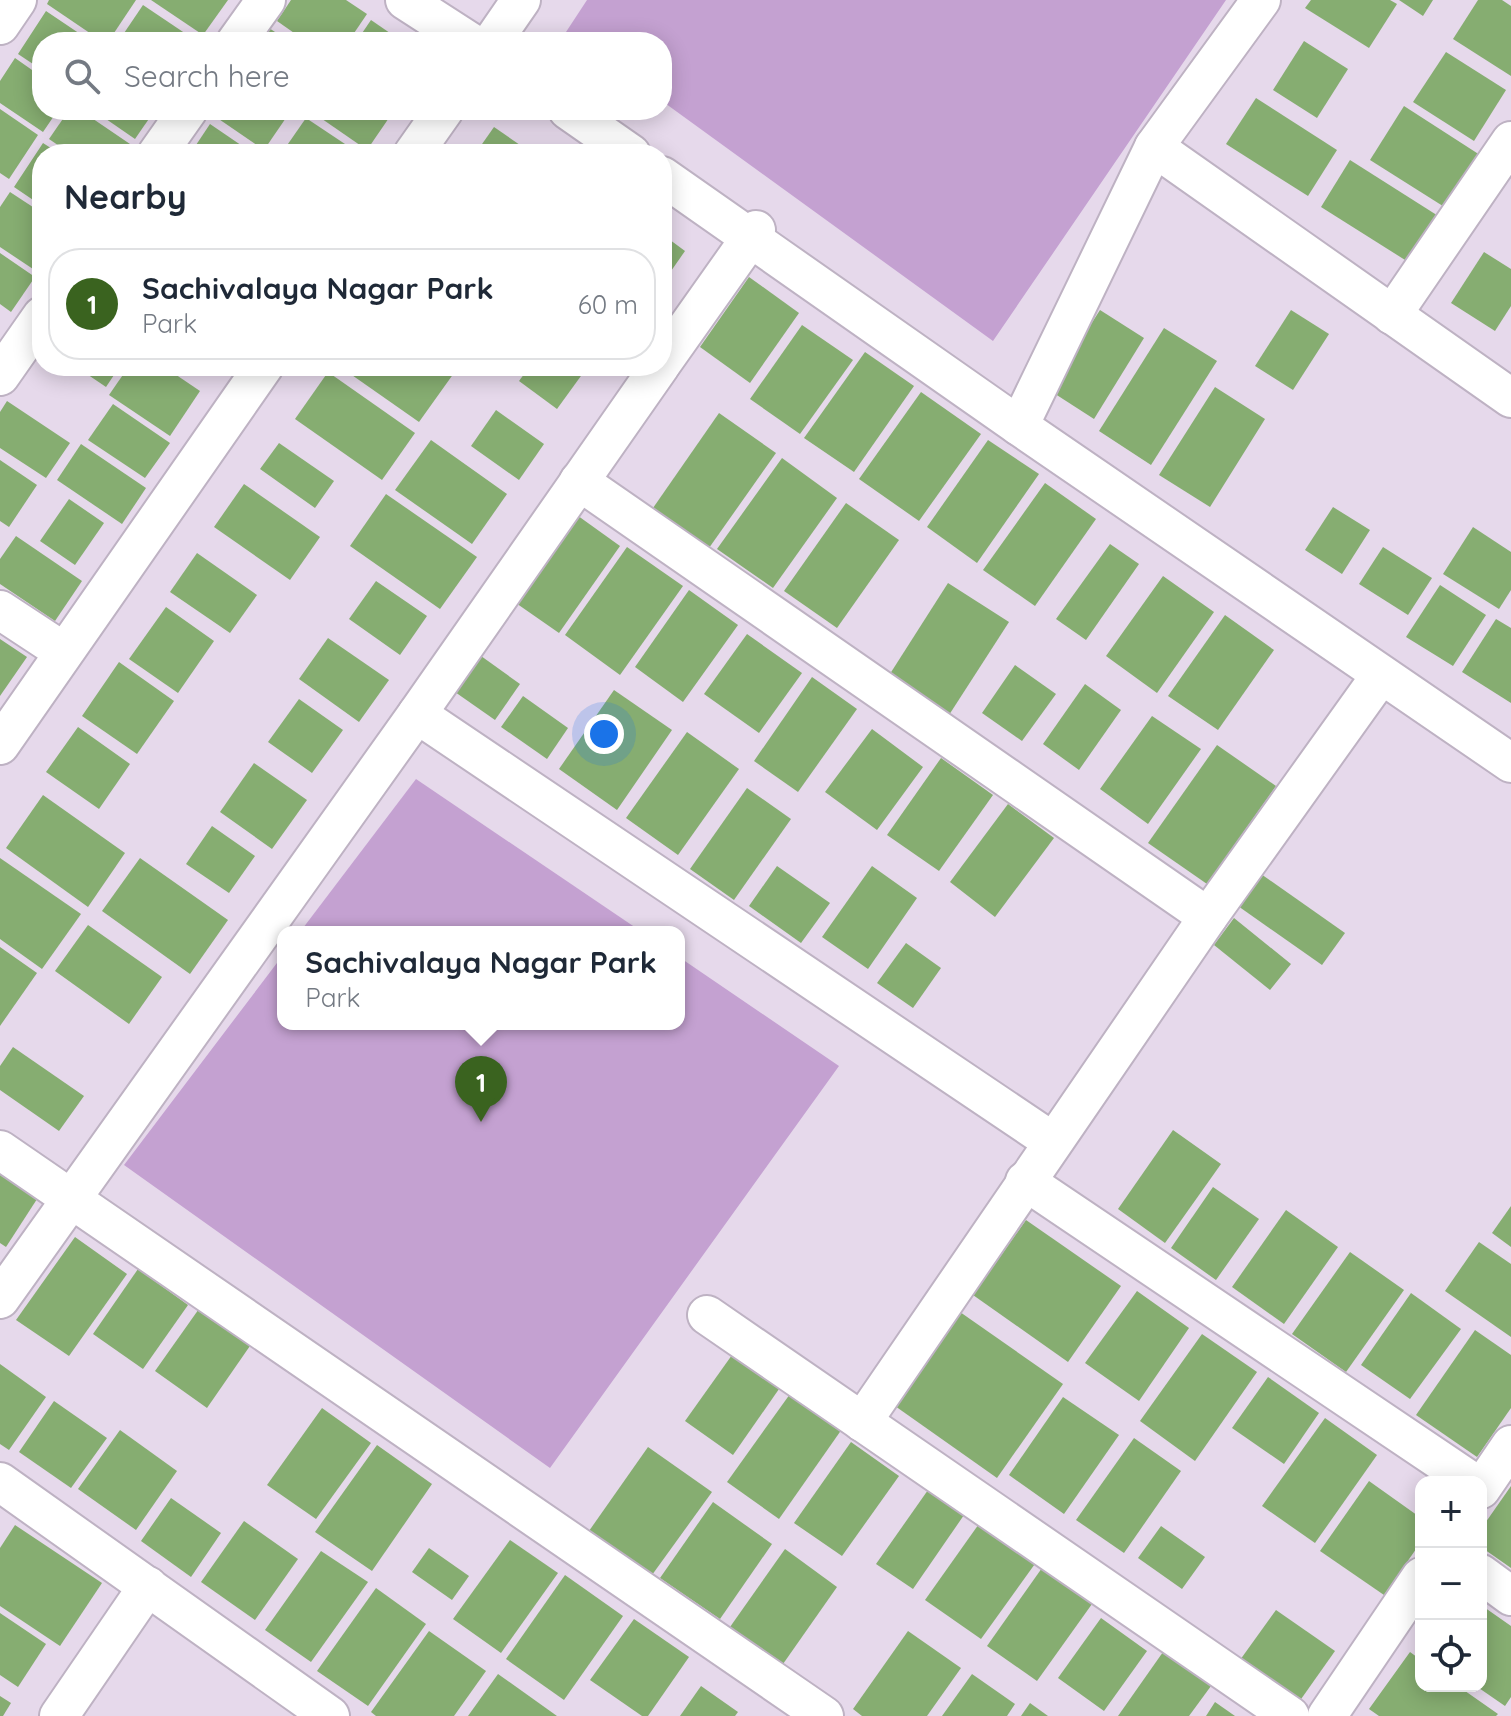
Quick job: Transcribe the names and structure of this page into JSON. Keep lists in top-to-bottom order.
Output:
{
  "page": {
    "search": "Search here",
    "heading": "Nearby",
    "list": [
      {
        "mark": "1",
        "name": "Sachivalaya Nagar Park",
        "note": "Park",
        "value": "60 m"
      }
    ],
    "popup": ["Sachivalaya Nagar Park", "Park"],
    "pins": "1",
    "map_buttons": ["+", "−"]
  }
}
